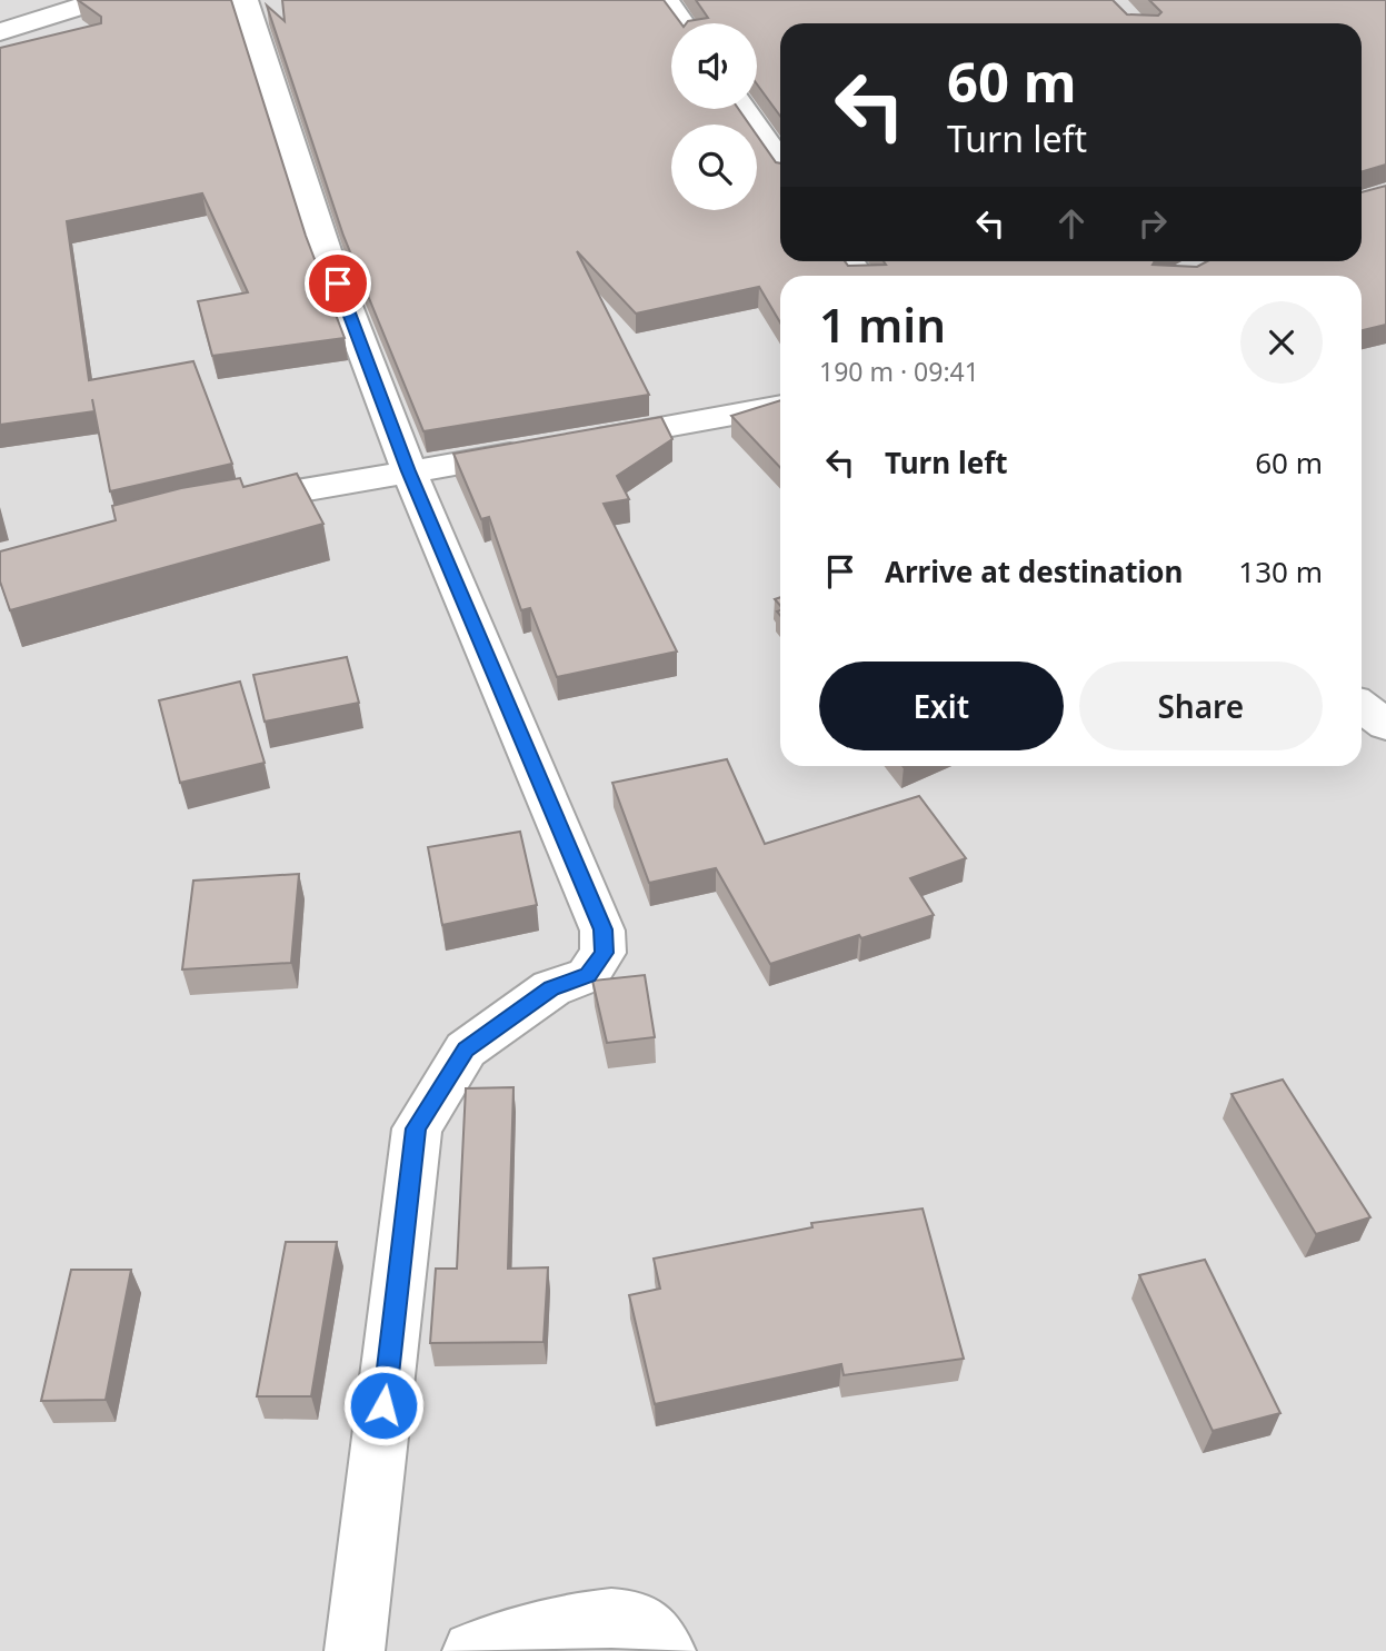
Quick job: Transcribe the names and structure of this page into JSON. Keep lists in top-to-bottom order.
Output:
{
  "page": {
    "turn": ["60 m", "Turn left"],
    "heading": ["1 min", "190 m · 09:41"],
    "list": [
      {
        "name": "Turn left",
        "value": "60 m"
      },
      {
        "name": "Arrive at destination",
        "value": "130 m"
      }
    ],
    "buttons": ["Exit", "Share"]
  }
}
